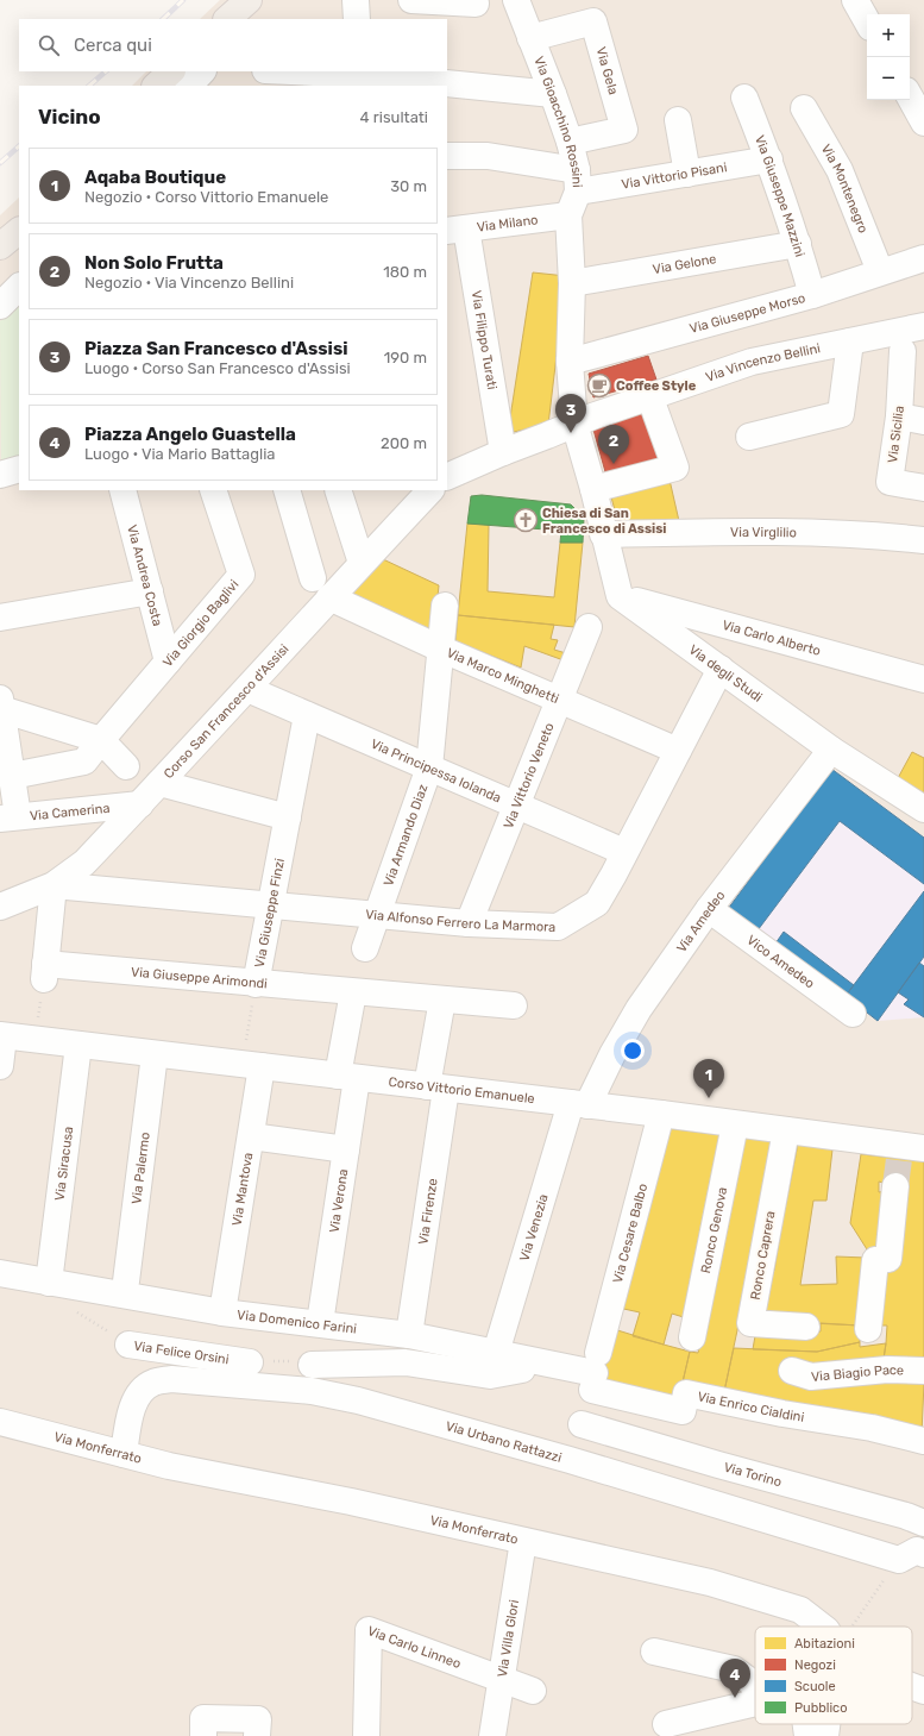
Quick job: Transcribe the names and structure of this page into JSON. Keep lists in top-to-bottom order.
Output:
{
  "streets": {
    "street": [
      "Via Gela",
      "Via Gioacchino Rossini",
      "Via Vittorio Pisani",
      "Via Montenegro",
      "Via Giuseppe Mazzini",
      "Via Milano",
      "Via Gelone",
      "Via Giuseppe Morso",
      "Via Filippo Turati",
      "Via Vincenzo Bellini",
      "Via Sicilia",
      "Via Virglilio",
      "Via Andrea Costa",
      "Via Giorgio Baglivi",
      "Via Carlo Alberto",
      "Via degli Studi",
      "Via Marco Minghetti",
      "Corso San Francesco d'Assisi",
      "Via Principessa Iolanda",
      "Via Vittorio Veneto",
      "Via Camerina",
      "Via Armando Diaz",
      "Via Giuseppe Finzi",
      "Via Alfonso Ferrero La Marmora",
      "Via Amedeo",
      "Vico Amedeo",
      "Via Giuseppe Arimondi",
      "Corso Vittorio Emanuele",
      "Via Siracusa",
      "Via Palermo",
      "Via Mantova",
      "Via Verona",
      "Via Firenze",
      "Via Venezia",
      "Ronco Genova",
      "Via Cesare Balbo",
      "Ronco Caprera",
      "Via Domenico Farini",
      "Via Felice Orsini",
      "Via Biagio Pace",
      "Via Enrico Cialdini",
      "Via Urbano Rattazzi",
      "Via Monferrato",
      "Via Torino",
      "Via Villa Glori",
      "Via Carlo Linneo"
    ]
  },
  "crossings": [
    ["Via Gela", "Via Gioacchino Rossini"],
    ["Via Gioacchino Rossini", "Via Vittorio Pisani"],
    ["Via Gioacchino Rossini", "Via Milano"],
    ["Via Gioacchino Rossini", "Via Gelone"],
    ["Via Gioacchino Rossini", "Via Giuseppe Morso"],
    ["Via Gioacchino Rossini", "Via Vincenzo Bellini"],
    ["Via Vittorio Pisani", "Via Giuseppe Mazzini"],
    ["Via Montenegro", "Via Giuseppe Morso"],
    ["Via Giuseppe Mazzini", "Via Gelone"],
    ["Via Giuseppe Mazzini", "Via Giuseppe Morso"],
    ["Via Milano", "Via Filippo Turati"],
    ["Via Filippo Turati", "Via Vincenzo Bellini"],
    ["Via Andrea Costa", "Via Giorgio Baglivi"],
    ["Via Carlo Alberto", "Via degli Studi"],
    ["Via degli Studi", "Via Alfonso Ferrero La Marmora"],
    ["Via degli Studi", "Via Amedeo"],
    ["Via Marco Minghetti", "Corso San Francesco d'Assisi"],
    ["Via Marco Minghetti", "Via Vittorio Veneto"],
    ["Via Marco Minghetti", "Via Armando Diaz"],
    ["Via Marco Minghetti", "Via Alfonso Ferrero La Marmora"],
    ["Corso San Francesco d'Assisi", "Via Principessa Iolanda"],
    ["Corso San Francesco d'Assisi", "Via Camerina"],
    ["Corso San Francesco d'Assisi", "Via Alfonso Ferrero La Marmora"],
    ["Via Principessa Iolanda", "Via Vittorio Veneto"],
    ["Via Principessa Iolanda", "Via Armando Diaz"],
    ["Via Principessa Iolanda", "Via Giuseppe Finzi"],
    ["Via Principessa Iolanda", "Via Alfonso Ferrero La Marmora"],
    ["Via Vittorio Veneto", "Via Alfonso Ferrero La Marmora"],
    ["Via Armando Diaz", "Via Alfonso Ferrero La Marmora"],
    ["Via Giuseppe Finzi", "Via Alfonso Ferrero La Marmora"],
    ["Via Giuseppe Finzi", "Via Giuseppe Arimondi"],
    ["Via Giuseppe Finzi", "Corso Vittorio Emanuele"],
    ["Via Giuseppe Finzi", "Via Mantova"],
    ["Via Amedeo", "Vico Amedeo"],
    ["Via Amedeo", "Corso Vittorio Emanuele"],
    ["Via Amedeo", "Via Venezia"],
    ["Corso Vittorio Emanuele", "Via Siracusa"],
    ["Corso Vittorio Emanuele", "Via Palermo"],
    ["Corso Vittorio Emanuele", "Via Mantova"],
    ["Corso Vittorio Emanuele", "Via Verona"],
    ["Corso Vittorio Emanuele", "Via Firenze"],
    ["Corso Vittorio Emanuele", "Via Venezia"],
    ["Corso Vittorio Emanuele", "Ronco Genova"],
    ["Corso Vittorio Emanuele", "Via Cesare Balbo"],
    ["Corso Vittorio Emanuele", "Ronco Caprera"],
    ["Via Siracusa", "Via Domenico Farini"],
    ["Via Mantova", "Via Domenico Farini"],
    ["Via Verona", "Via Domenico Farini"],
    ["Via Firenze", "Via Domenico Farini"],
    ["Via Venezia", "Via Domenico Farini"],
    ["Via Cesare Balbo", "Via Domenico Farini"],
    ["Via Cesare Balbo", "Via Enrico Cialdini"],
    ["Via Domenico Farini", "Via Enrico Cialdini"],
    ["Via Urbano Rattazzi", "Via Monferrato"],
    ["Via Monferrato", "Via Villa Glori"],
    ["Via Villa Glori", "Via Carlo Linneo"]
  ],
  "places": {
    "cafe": ["Coffee Style"],
    "church": ["Chiesa di San Francesco di Assisi"]
  },
  "legend": [
    "Abitazioni",
    "Negozi",
    "Scuole",
    "Pubblico"
  ],
  "page": {
    "map_buttons": ["+", "−"],
    "search": "Cerca qui",
    "heading": ["Vicino", "4 risultati"],
    "list": [
      {
        "mark": "1",
        "name": "Aqaba Boutique",
        "note": "Negozio · Corso Vittorio Emanuele",
        "value": "30 m"
      },
      {
        "mark": "2",
        "name": "Non Solo Frutta",
        "note": "Negozio · Via Vincenzo Bellini",
        "value": "180 m"
      },
      {
        "mark": "3",
        "name": "Piazza San Francesco d'Assisi",
        "note": "Luogo · Corso San Francesco d'Assisi",
        "value": "190 m"
      },
      {
        "mark": "4",
        "name": "Piazza Angelo Guastella",
        "note": "Luogo · Via Mario Battaglia",
        "value": "200 m"
      }
    ],
    "pins": [
      "3",
      "2",
      "1",
      "4"
    ]
  }
}
